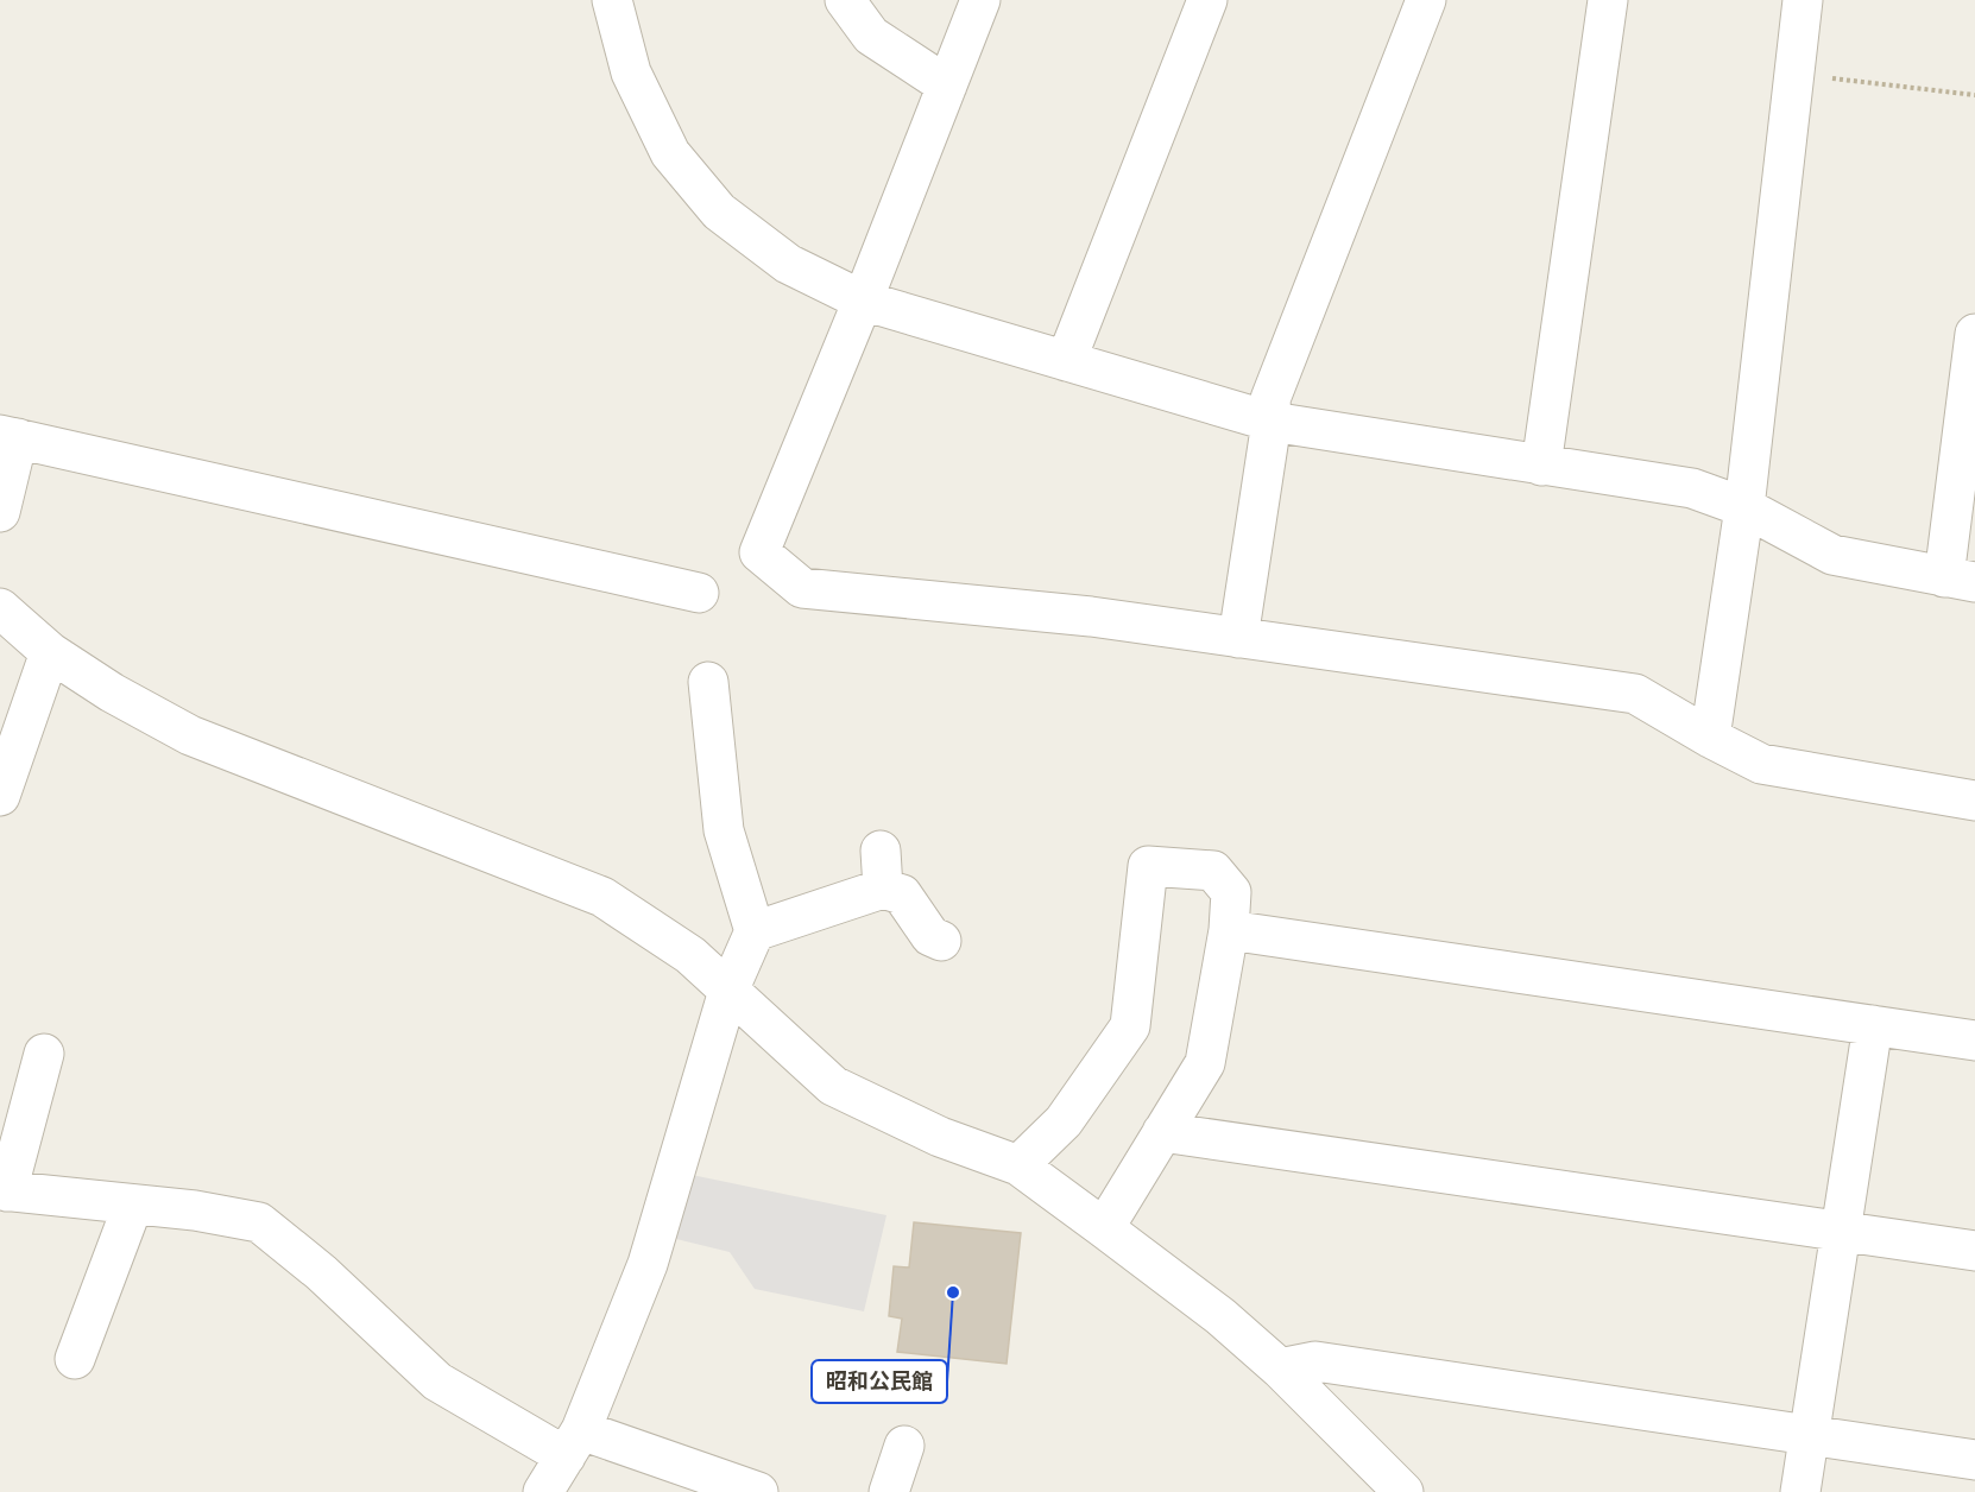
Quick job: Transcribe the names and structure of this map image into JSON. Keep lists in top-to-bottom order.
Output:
{
  "places": ["昭和公民館"]
}
